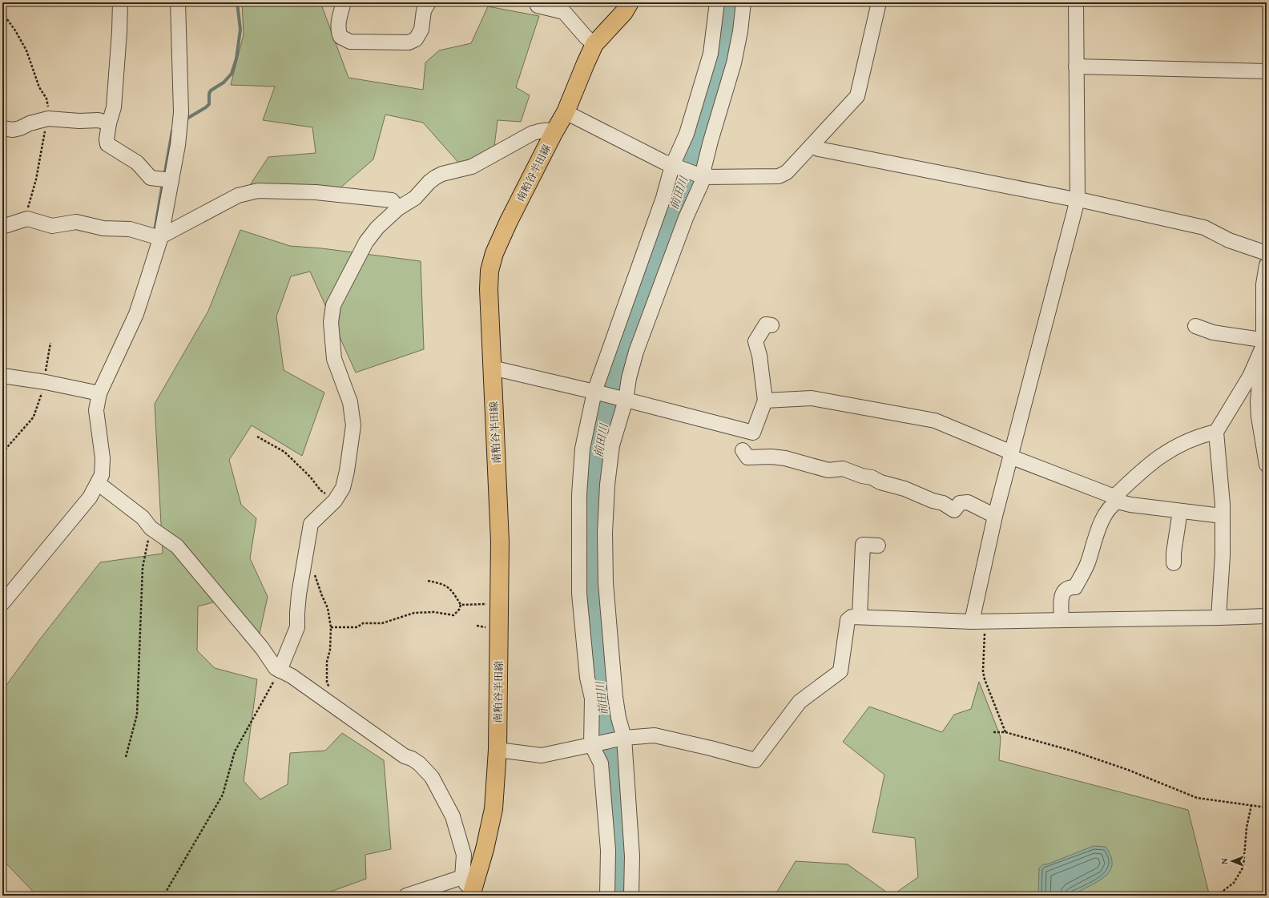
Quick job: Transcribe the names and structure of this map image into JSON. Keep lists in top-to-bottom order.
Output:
{
  "streets": {
    "main road": ["南粕谷半田線"]
  },
  "water": ["前田川"],
  "north": "left"
}
